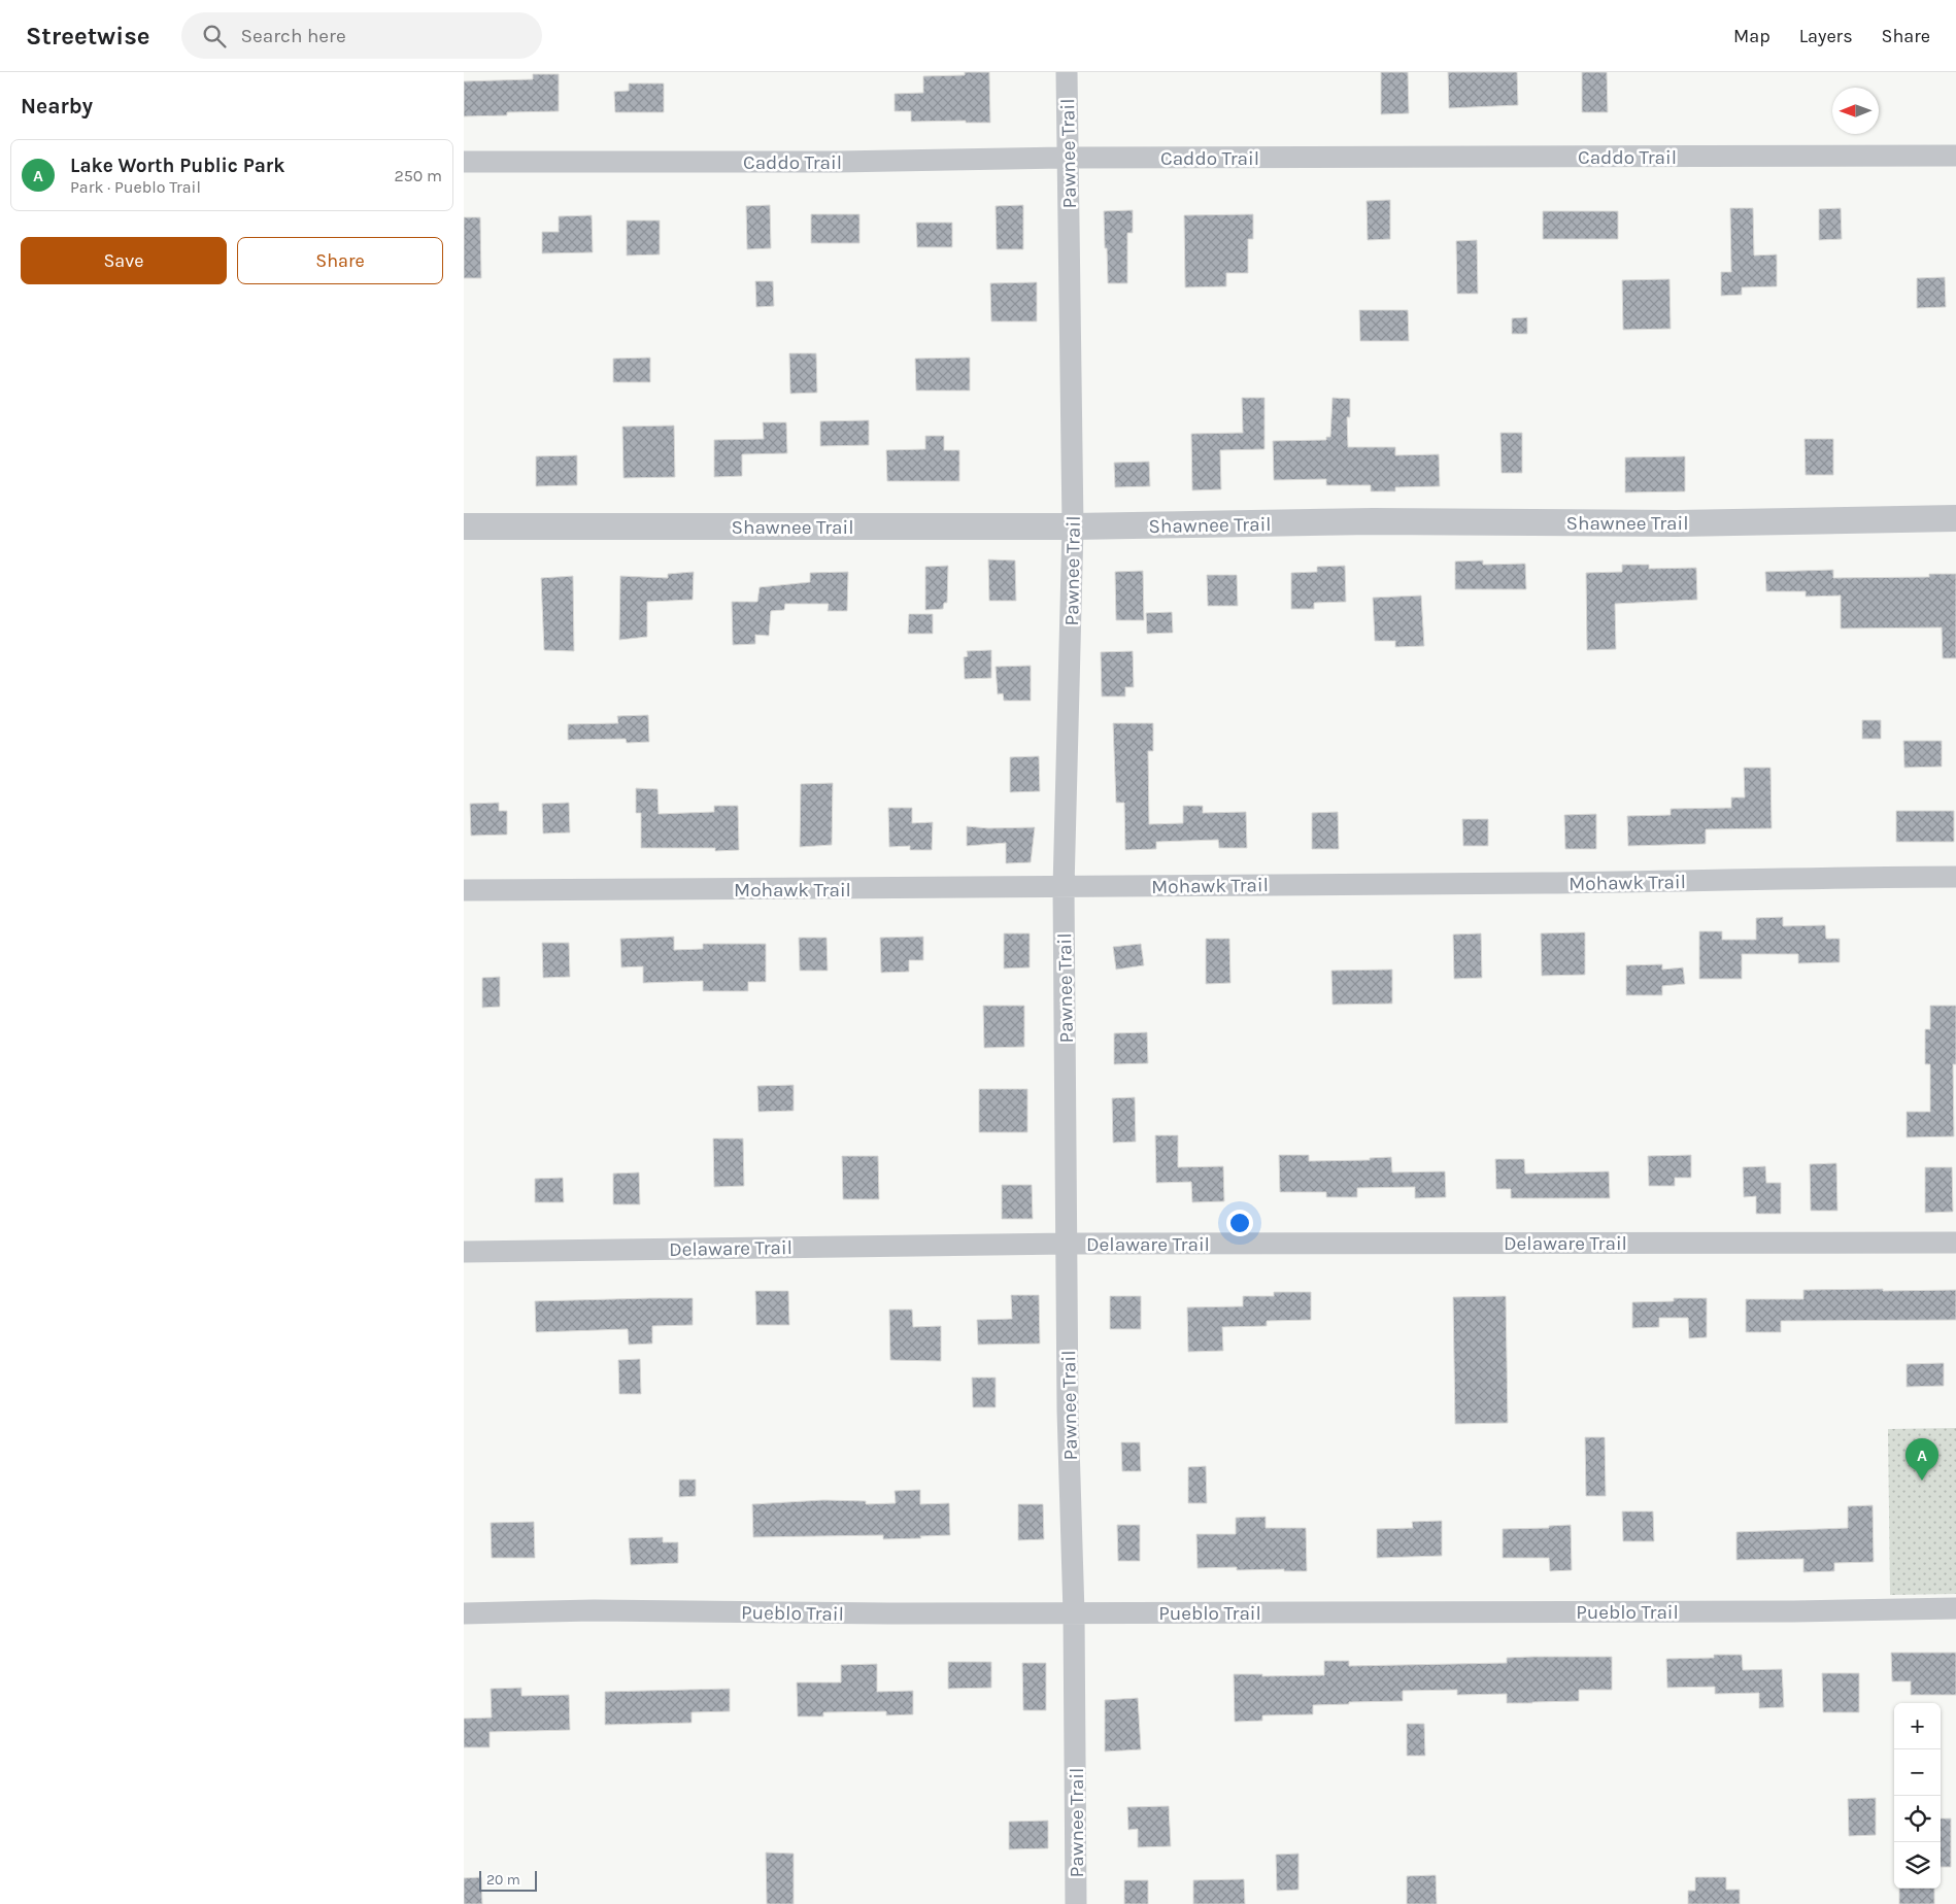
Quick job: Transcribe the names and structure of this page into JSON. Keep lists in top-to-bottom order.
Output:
{
  "streets": {
    "street": [
      "Pawnee Trail",
      "Caddo Trail",
      "Shawnee Trail",
      "Mohawk Trail",
      "Delaware Trail",
      "Pueblo Trail"
    ]
  },
  "crossings": [
    ["Pawnee Trail", "Caddo Trail"],
    ["Pawnee Trail", "Shawnee Trail"],
    ["Pawnee Trail", "Mohawk Trail"],
    ["Pawnee Trail", "Delaware Trail"],
    ["Pawnee Trail", "Pueblo Trail"]
  ],
  "scale_bar": "20 m",
  "north": "left",
  "page": {
    "header": "Streetwise",
    "search": "Search here",
    "nav": ["Map", "Layers", "Share"],
    "heading": "Nearby",
    "list": [
      {
        "mark": "A",
        "name": "Lake Worth Public Park",
        "note": "Park · Pueblo Trail",
        "value": "250 m"
      }
    ],
    "buttons": ["Save", "Share"],
    "pins": "A",
    "map_buttons": ["+", "−"],
    "scale": "20 m"
  }
}
